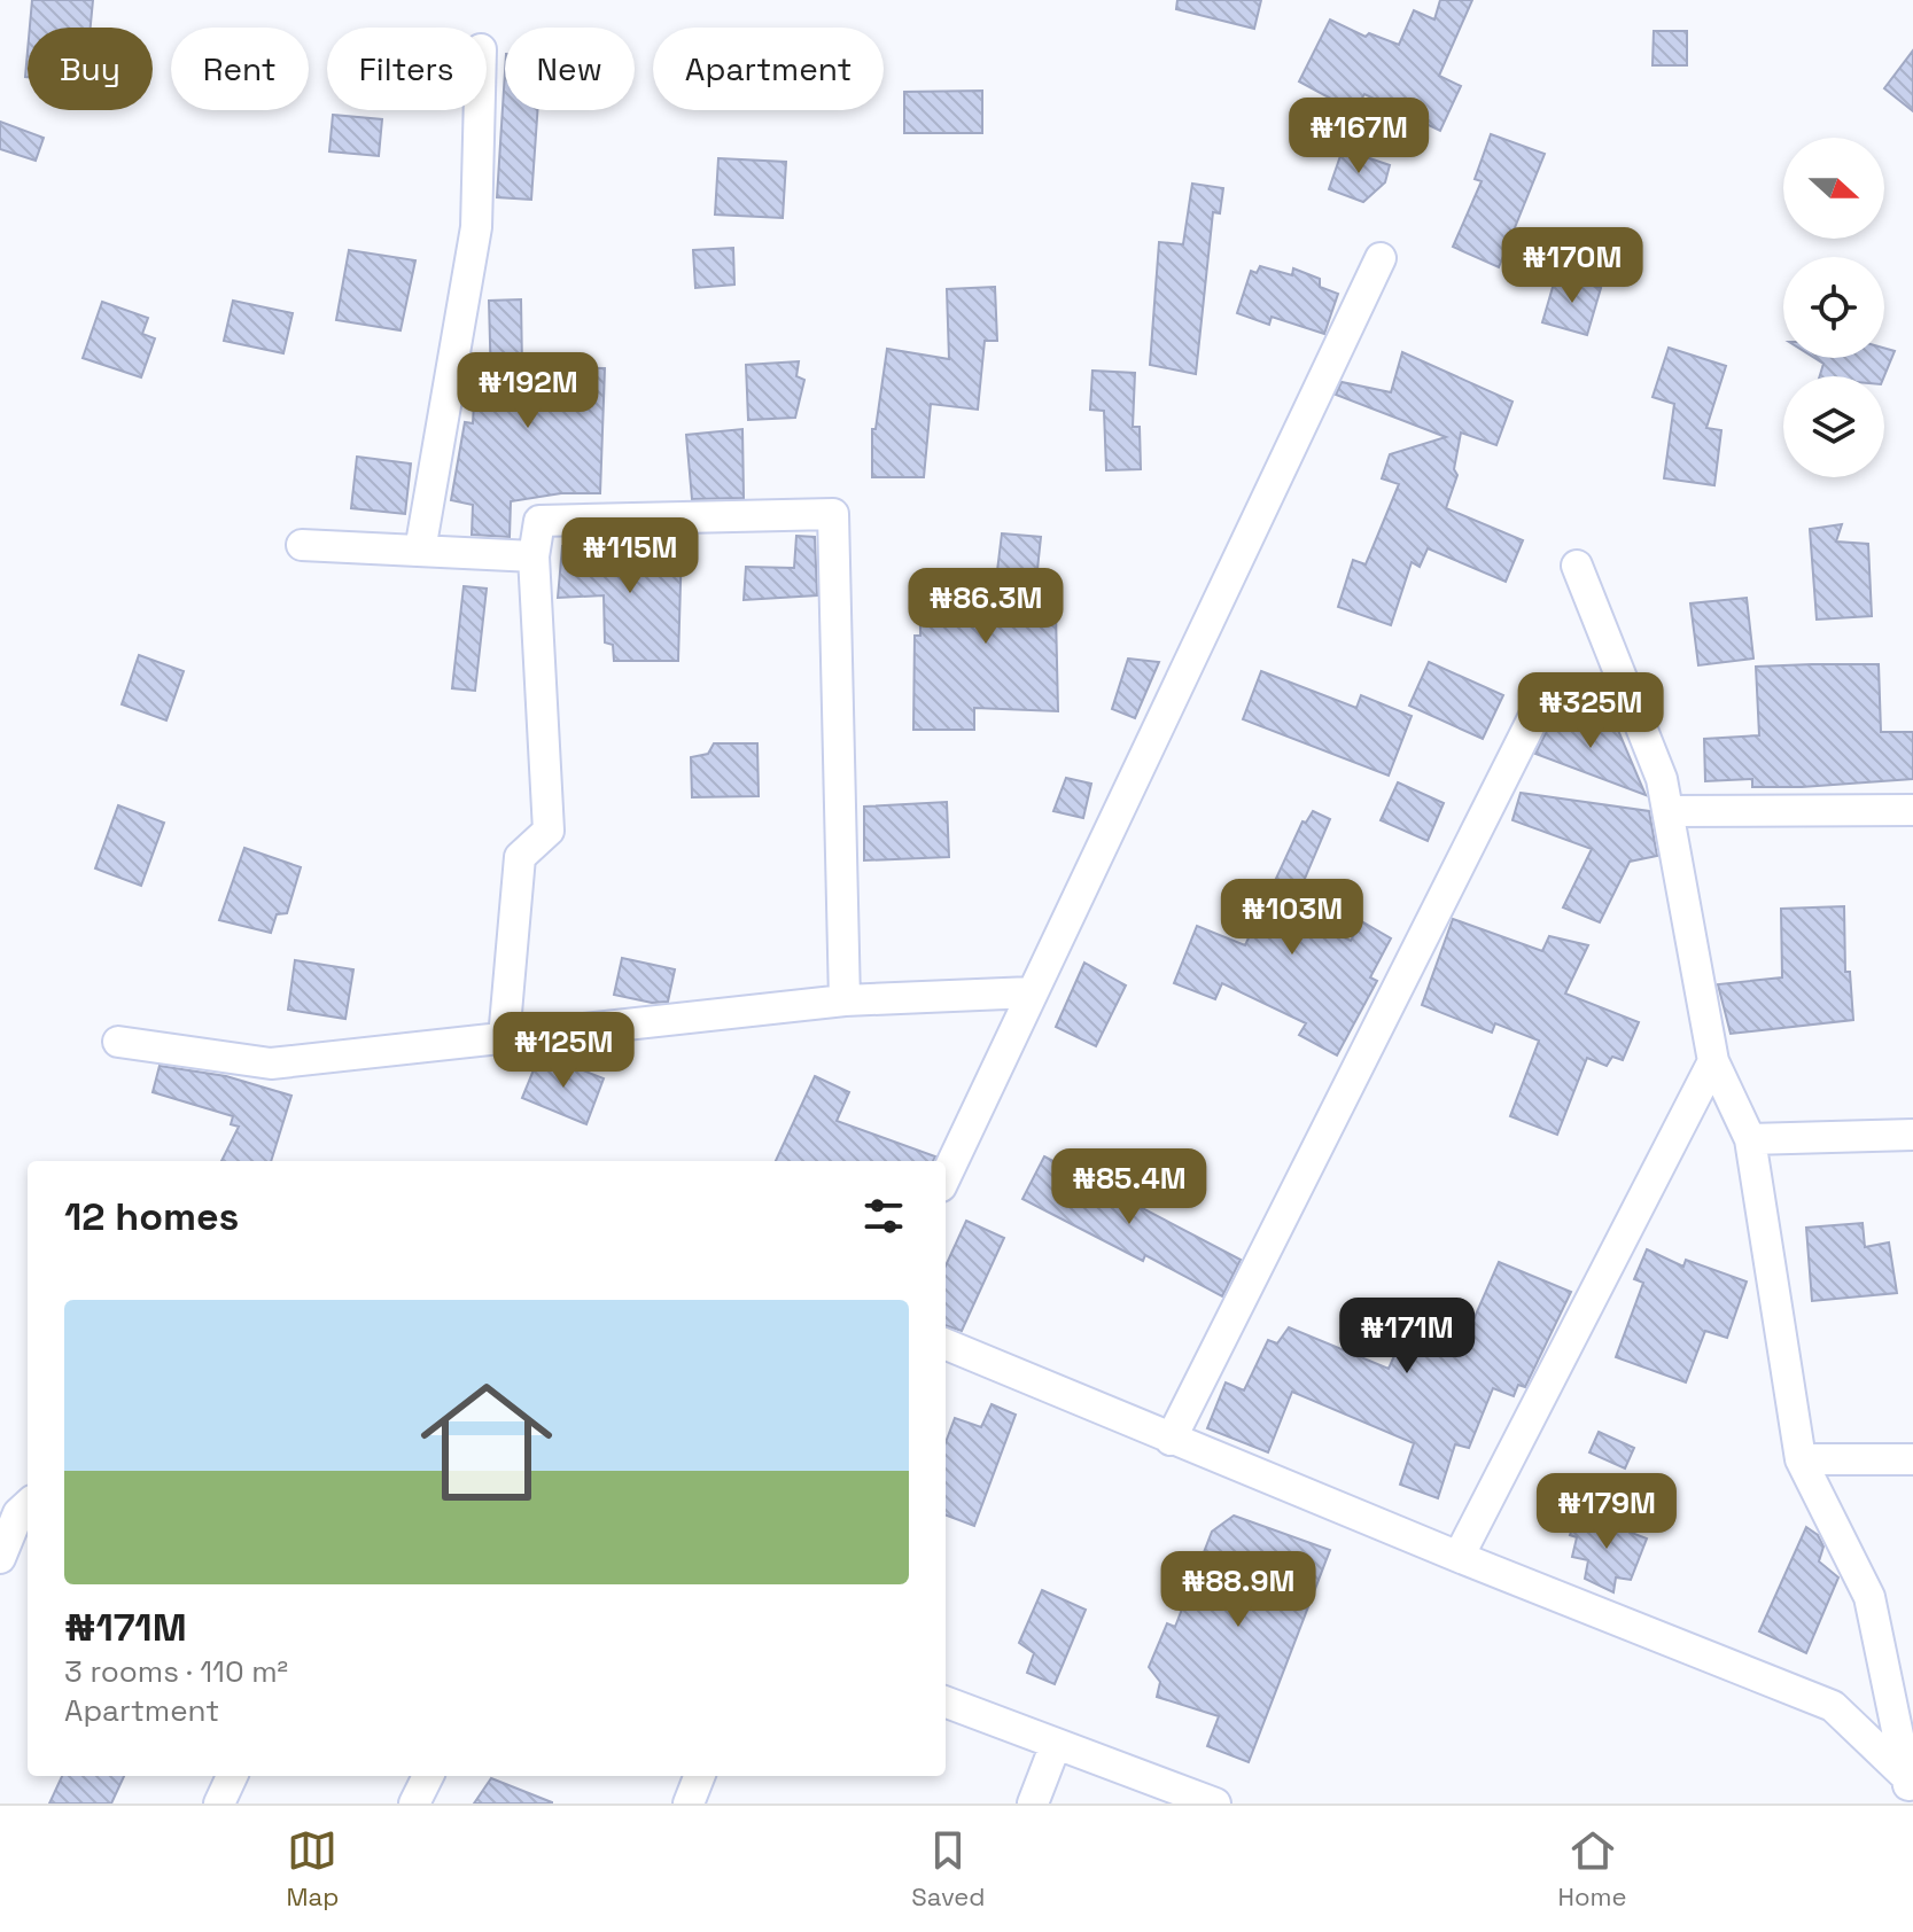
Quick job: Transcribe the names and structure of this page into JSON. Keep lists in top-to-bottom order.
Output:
{
  "north": "right",
  "page": {
    "chip": [
      "Buy",
      "Rent",
      "Filters",
      "New",
      "Apartment"
    ],
    "price": [
      "₦167M",
      "₦170M",
      "₦192M",
      "₦115M",
      "₦86.3M",
      "₦325M",
      "₦103M",
      "₦125M",
      "₦85.4M",
      "₦171M",
      "₦179M",
      "₦88.9M"
    ],
    "heading": "12 homes",
    "list": [
      {
        "name": "₦171M",
        "note": "3 rooms · 110 m² · Apartment"
      }
    ],
    "tabs": ["Map", "Saved", "Home"]
  }
}
